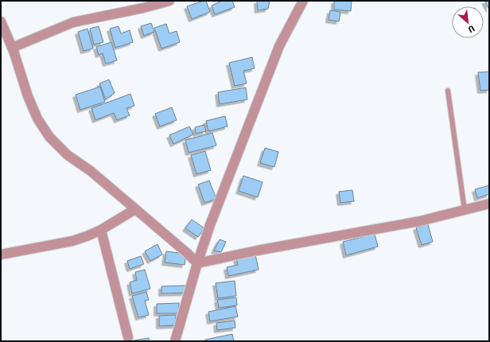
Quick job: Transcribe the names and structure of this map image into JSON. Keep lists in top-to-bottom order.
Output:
{
  "north": "bottom right"
}
